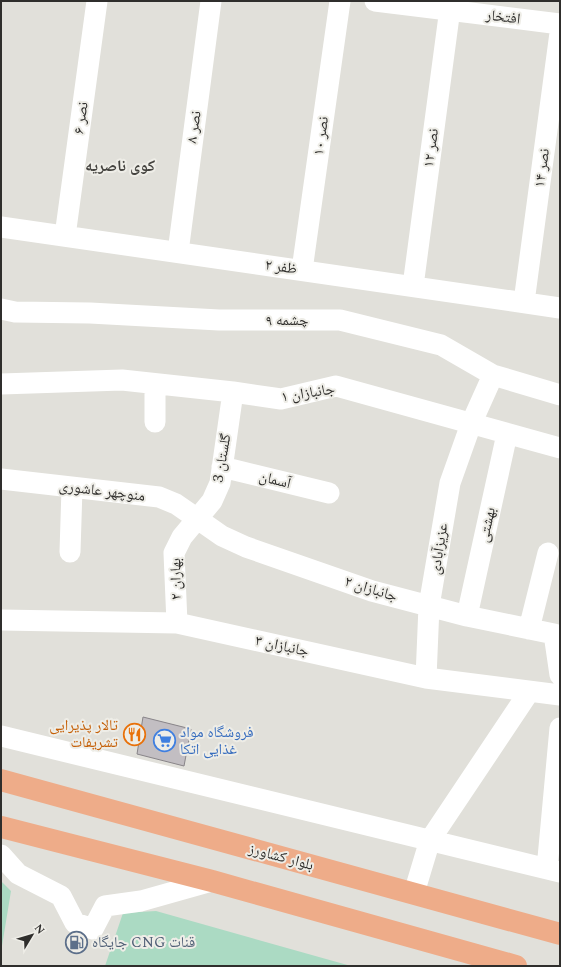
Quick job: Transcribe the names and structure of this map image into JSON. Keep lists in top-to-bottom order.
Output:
{
  "streets": {
    "main road": ["بلوار کشاورز"],
    "street": [
      "افتخار",
      "نصر ۶",
      "نصر ۸",
      "نصر ۱۰",
      "نصر ۱۲",
      "نصر ۱۴",
      "ظفر ۲",
      "چشمه ۹",
      "جانبازان ۱",
      "گلستان 3",
      "آسمان",
      "منوچهر عاشوری",
      "بهشتی",
      "عزیزآبادی",
      "بهاران ۲",
      "جانبازان ۲",
      "جانبازان ۳"
    ]
  },
  "crossings": [
    ["افتخار", "نصر ۱۲"],
    ["نصر ۶", "ظفر ۲"],
    ["نصر ۸", "ظفر ۲"],
    ["نصر ۱۰", "ظفر ۲"],
    ["نصر ۱۲", "ظفر ۲"],
    ["نصر ۱۴", "ظفر ۲"],
    ["چشمه ۹", "عزیزآبادی"],
    ["جانبازان ۱", "گلستان 3"],
    ["جانبازان ۱", "بهشتی"],
    ["جانبازان ۱", "عزیزآبادی"],
    ["گلستان 3", "آسمان"],
    ["گلستان 3", "منوچهر عاشوری"],
    ["گلستان 3", "بهاران ۲"],
    ["گلستان 3", "جانبازان ۲"],
    ["منوچهر عاشوری", "بهاران ۲"],
    ["منوچهر عاشوری", "جانبازان ۲"],
    ["بهشتی", "جانبازان ۲"],
    ["عزیزآبادی", "جانبازان ۲"],
    ["عزیزآبادی", "جانبازان ۳"],
    ["بهاران ۲", "جانبازان ۲"],
    ["بهاران ۲", "جانبازان ۳"]
  ],
  "districts": ["کوی ناصریه"],
  "places": {
    "restaurant": ["تالار پذیرایی تشریفات"],
    "supermarket": ["فروشگاه مواد غذایی اتکا"],
    "fuel station": ["جایگاه CNG قنات"]
  },
  "north": "top right"
}
